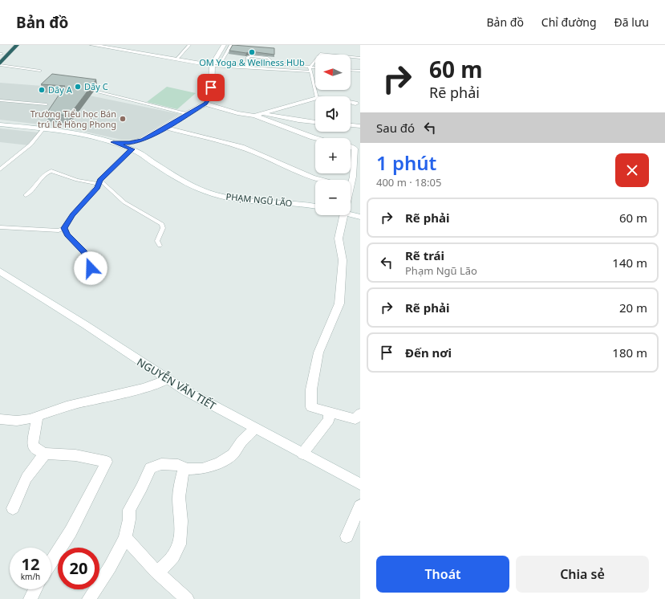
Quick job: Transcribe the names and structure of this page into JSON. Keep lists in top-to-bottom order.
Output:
{
  "streets": {
    "street": ["PHẠM NGŨ LÃO", "NGUYỄN VĂN TIẾT"]
  },
  "places": [
    "OM Yoga & Wellness HUb",
    "Dãy C",
    "Dãy A",
    "Trường Tiểu học Bán trú Lê Hồng Phong"
  ],
  "north": "left",
  "page": {
    "header": "Bản đồ",
    "nav": ["Bản đồ", "Chỉ đường", "Đã lưu"],
    "turn": ["60 m", "Rẽ phải"],
    "map_buttons": ["+", "−"],
    "then": "Sau đó",
    "heading": ["1 phút", "400 m · 18:05"],
    "list": [
      {
        "name": "Rẽ phải",
        "value": "60 m"
      },
      {
        "name": "Rẽ trái",
        "note": "Phạm Ngũ Lão",
        "value": "140 m"
      },
      {
        "name": "Rẽ phải",
        "value": "20 m"
      },
      {
        "name": "Đến nơi",
        "value": "180 m"
      }
    ],
    "speed": "12 km/h",
    "limit": "20",
    "buttons": ["Thoát", "Chia sẻ"]
  }
}
